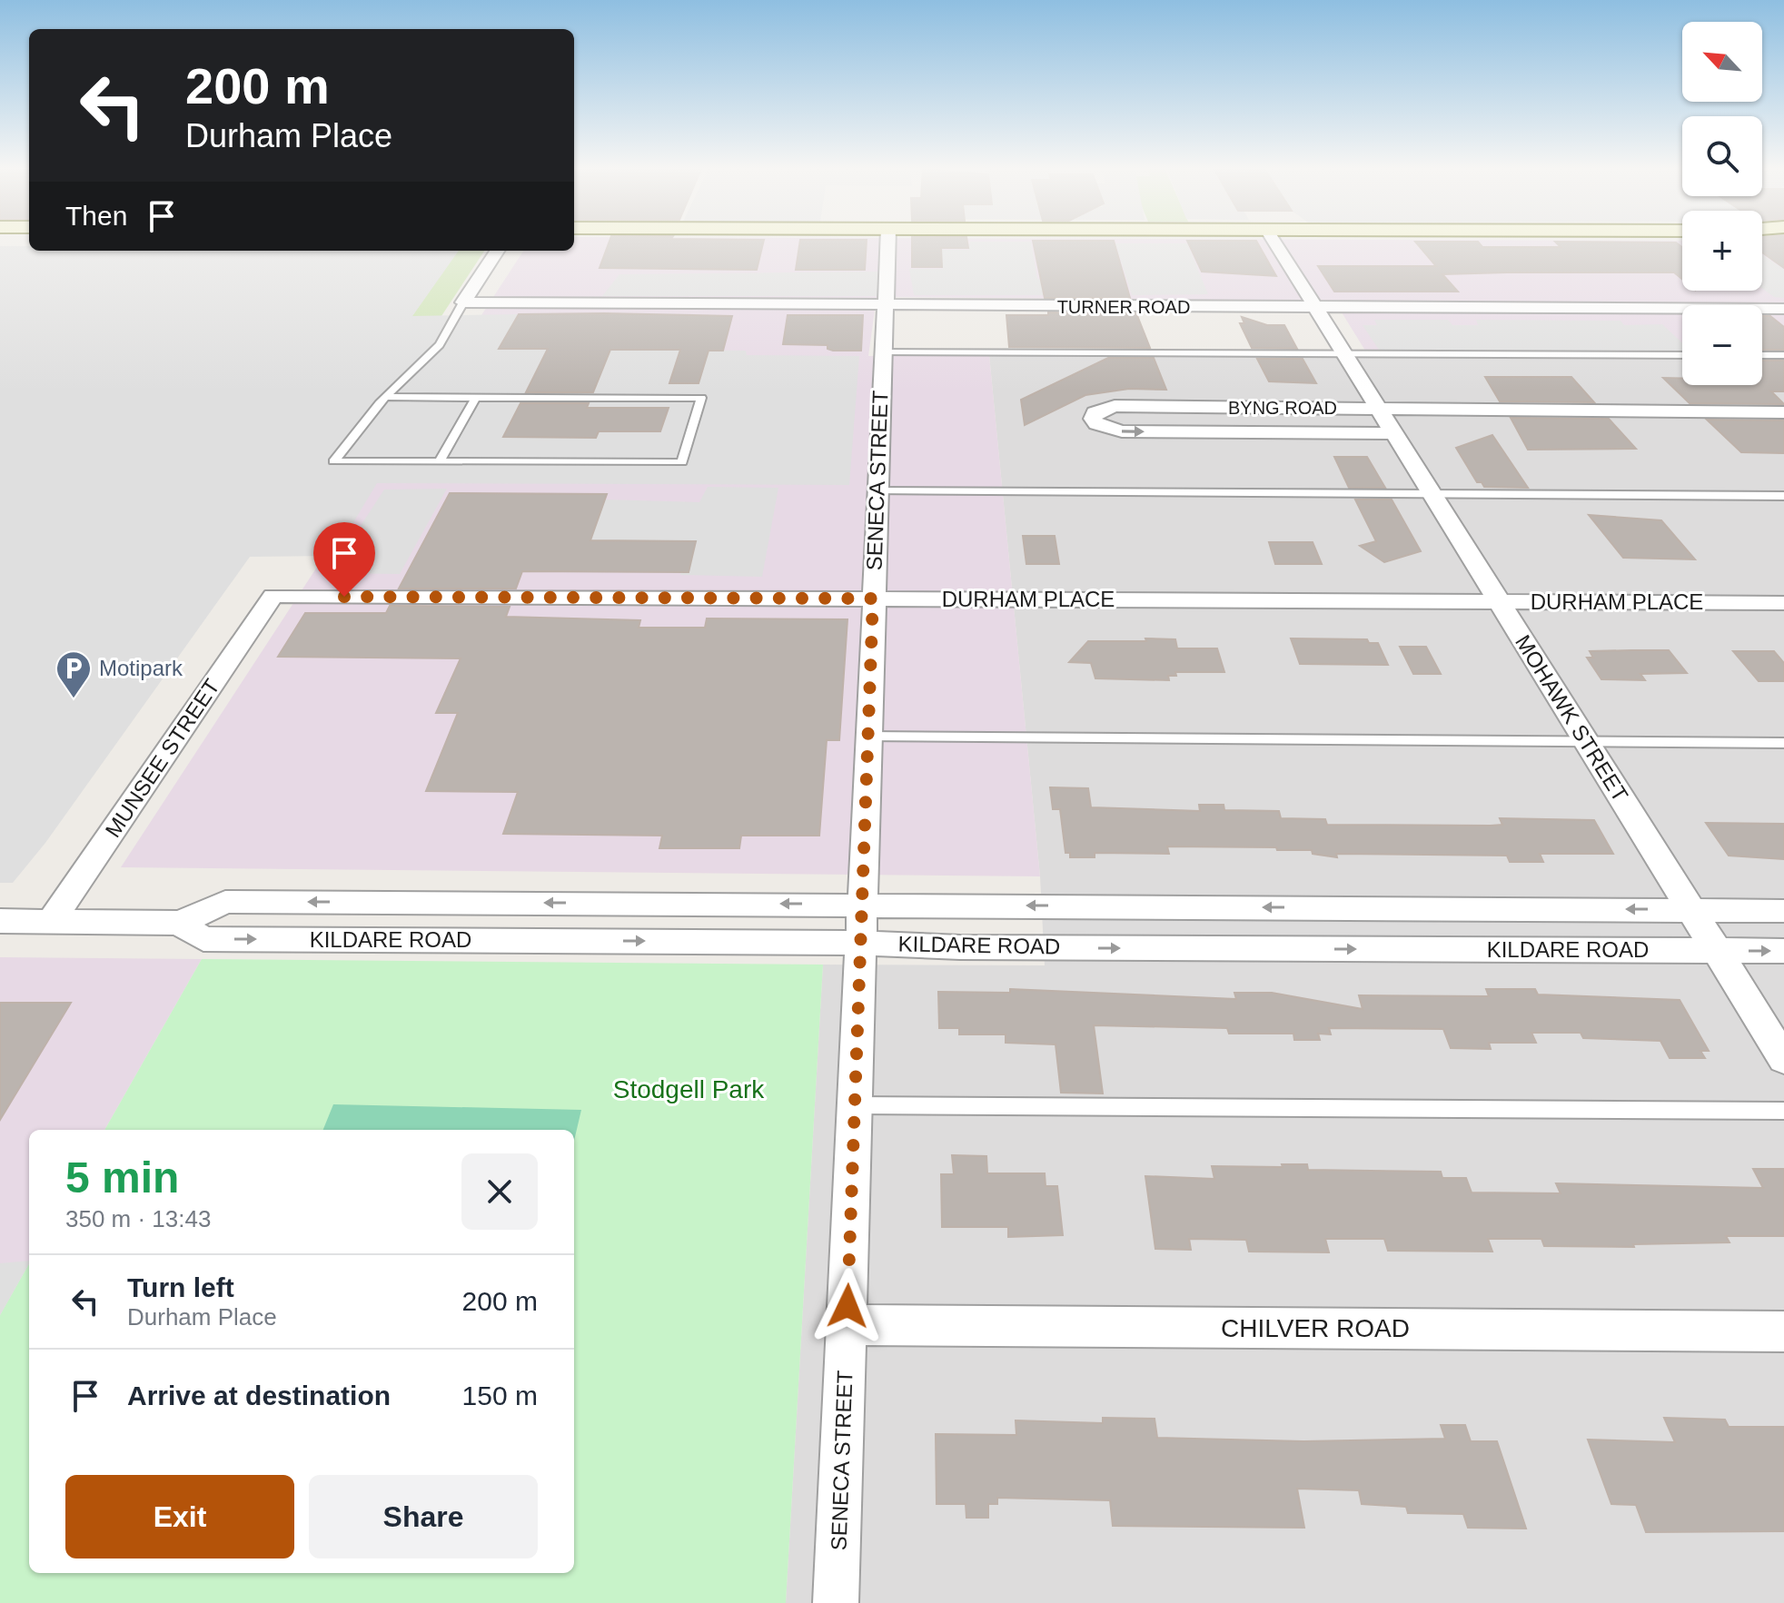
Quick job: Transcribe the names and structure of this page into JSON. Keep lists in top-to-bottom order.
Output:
{
  "streets": {
    "street": [
      "TURNER ROAD",
      "BYNG ROAD",
      "SENECA STREET",
      "DURHAM PLACE",
      "MOHAWK STREET",
      "MUNSEE STREET",
      "KILDARE ROAD",
      "CHILVER ROAD"
    ]
  },
  "crossings": [
    ["TURNER ROAD", "SENECA STREET"],
    ["TURNER ROAD", "MOHAWK STREET"],
    ["BYNG ROAD", "MOHAWK STREET"],
    ["SENECA STREET", "DURHAM PLACE"],
    ["SENECA STREET", "KILDARE ROAD"],
    ["SENECA STREET", "CHILVER ROAD"],
    ["DURHAM PLACE", "MOHAWK STREET"],
    ["DURHAM PLACE", "MUNSEE STREET"],
    ["MOHAWK STREET", "KILDARE ROAD"],
    ["MUNSEE STREET", "KILDARE ROAD"]
  ],
  "parks": ["Stodgell Park"],
  "places": {
    "parking": ["Motipark"]
  },
  "north": "top left",
  "page": {
    "map_buttons": ["+", "−"],
    "turn": ["200 m", "Durham Place"],
    "then": "Then",
    "heading": ["5 min", "350 m · 13:43"],
    "list": [
      {
        "name": "Turn left",
        "note": "Durham Place",
        "value": "200 m"
      },
      {
        "name": "Arrive at destination",
        "value": "150 m"
      }
    ],
    "buttons": ["Exit", "Share"]
  }
}
